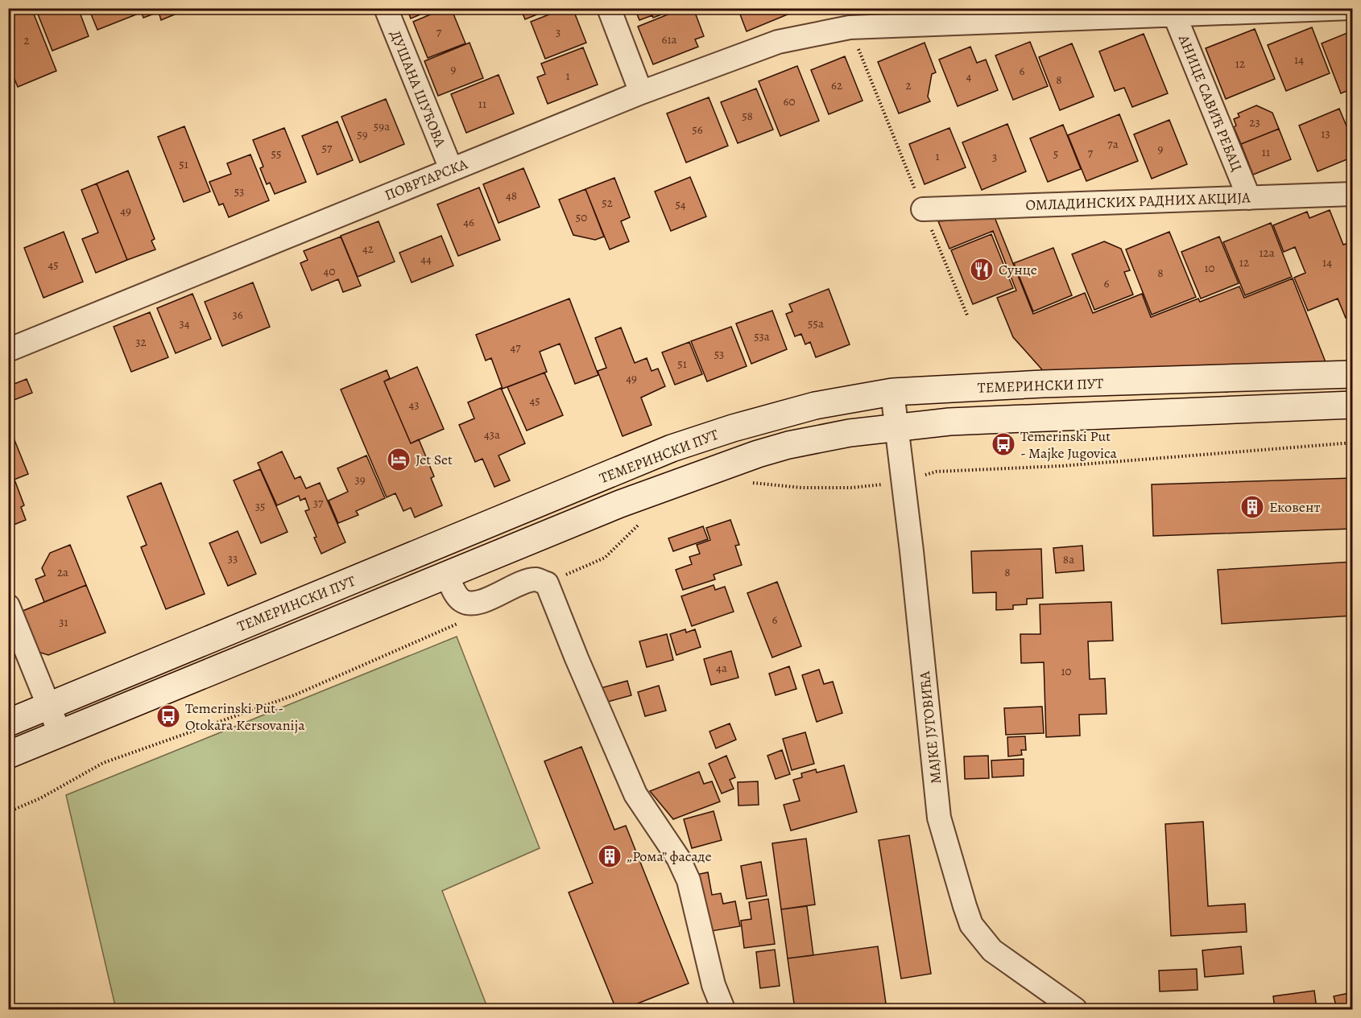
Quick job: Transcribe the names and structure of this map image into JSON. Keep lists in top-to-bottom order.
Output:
{
  "streets": {
    "main road": ["ТЕМЕРИНСКИ ПУТ"],
    "street": [
      "ДУШАНА ШУЋОВА",
      "АНИЦЕ САВИЋ РЕБАЦ",
      "ПОВРТАРСКА",
      "ОМЛАДИНСКИХ РАДНИХ АКЦИЈА",
      "МАЈКЕ ЈУГОВИЋА"
    ]
  },
  "crossings": [
    ["ДУШАНА ШУЋОВА", "ПОВРТАРСКА"],
    ["АНИЦЕ САВИЋ РЕБАЦ", "ПОВРТАРСКА"],
    ["АНИЦЕ САВИЋ РЕБАЦ", "ОМЛАДИНСКИХ РАДНИХ АКЦИЈА"],
    ["ТЕМЕРИНСКИ ПУТ", "МАЈКЕ ЈУГОВИЋА"]
  ],
  "places": {
    "restaurant": ["Сунце"],
    "bus stop": ["Temerinski Put - Majke Jugovica", "Temerinski Put - Otokara Kersovanija"],
    "hotel": ["Jet Set"],
    "building": ["Ековент", "„Рома” фасаде"]
  },
  "house_numbers": [
    "7",
    "3",
    "61a",
    "2",
    "14",
    "12",
    "9",
    "6",
    "1",
    "4",
    "8",
    "62",
    "2",
    "60",
    "11",
    "58",
    "23",
    "59a",
    "56",
    "13",
    "59",
    "7a",
    "57",
    "9",
    "11",
    "7",
    "55",
    "5",
    "1",
    "3",
    "51",
    "53",
    "48",
    "52",
    "54",
    "49",
    "50",
    "46",
    "42",
    "12a",
    "44",
    "12",
    "14",
    "45",
    "10",
    "40",
    "8",
    "6",
    "36",
    "34",
    "55a",
    "53a",
    "32",
    "47",
    "53",
    "51",
    "49",
    "45",
    "43",
    "43a",
    "39",
    "37",
    "35",
    "33",
    "8a",
    "2a",
    "8",
    "6",
    "31",
    "4a",
    "10"
  ]
}
